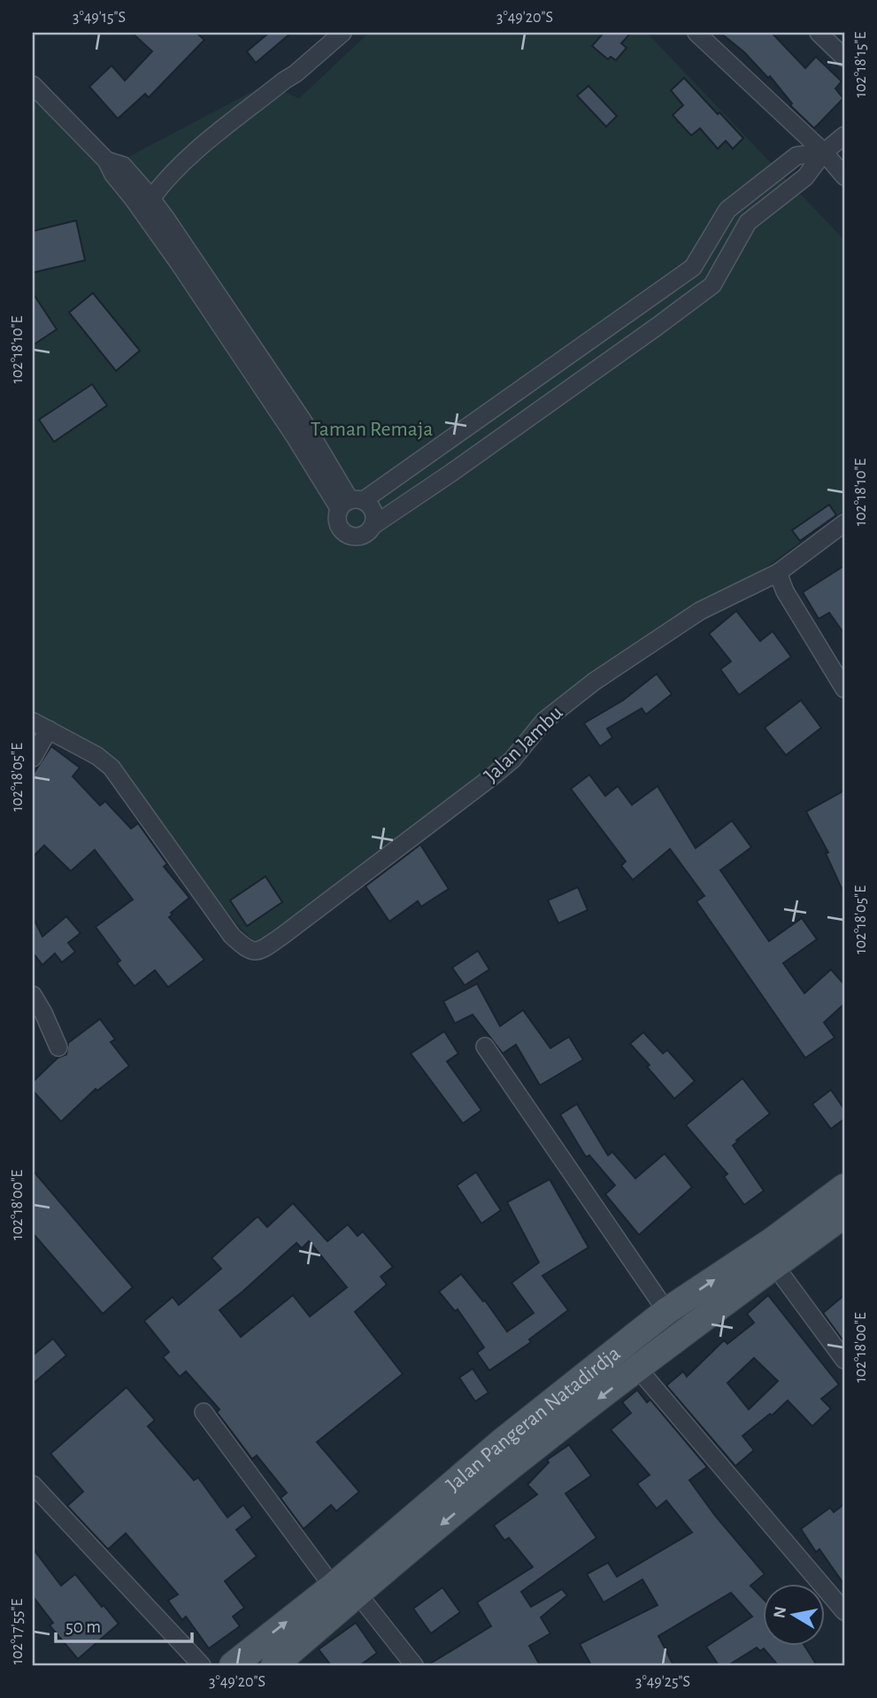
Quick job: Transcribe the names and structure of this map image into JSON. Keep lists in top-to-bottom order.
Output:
{
  "streets": {
    "main road": ["Jalan Pangeran Natadirdja"],
    "street": ["Jalan Jambu"]
  },
  "parks": ["Taman Remaja"],
  "scale_bar": "50 m",
  "north": "left",
  "coordinates": [
    "3°49'15\"S",
    "3°49'20\"S",
    "102°18'15\"E",
    "102°18'10\"E",
    "102°18'05\"E",
    "102°18'00\"E",
    "102°17'55\"E",
    "3°49'25\"S"
  ]
}
